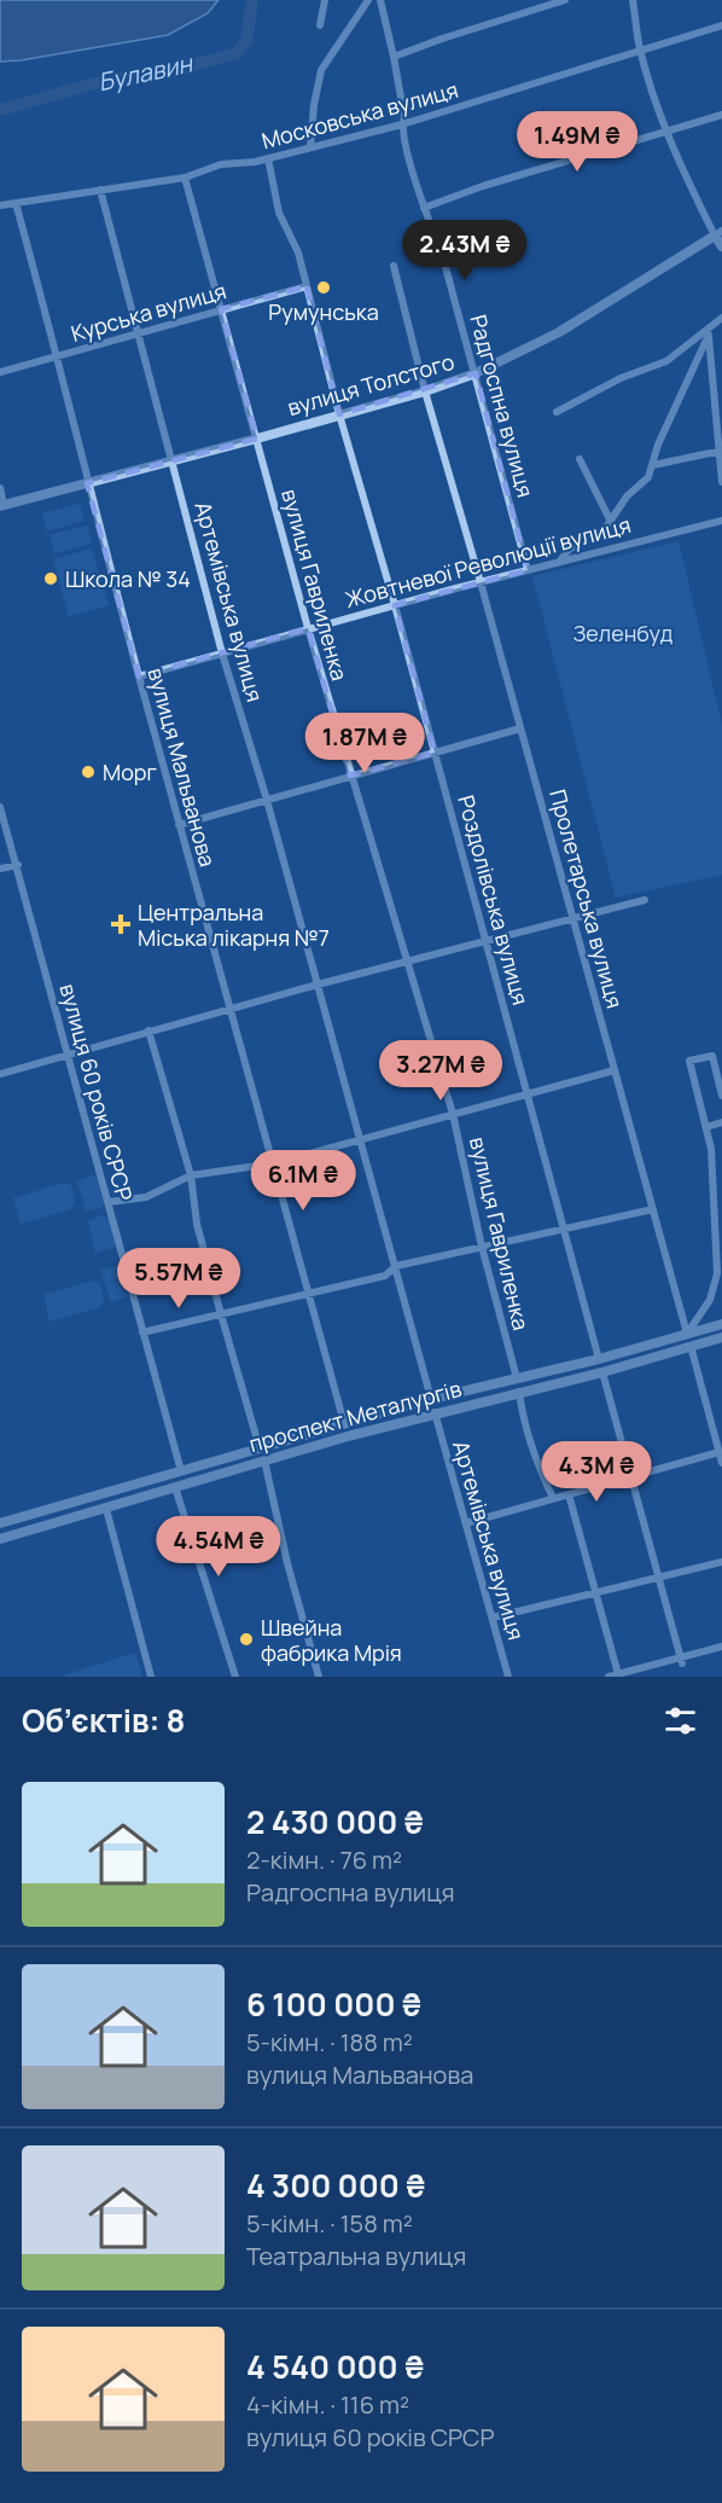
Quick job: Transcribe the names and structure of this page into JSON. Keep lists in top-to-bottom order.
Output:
{
  "streets": {
    "street": [
      "Московська вулиця",
      "Курська вулиця",
      "вулиця Толстого",
      "Радгоспна вулиця",
      "Жовтневої Революції вулиця",
      "вулиця Гавриленка",
      "Артемівська вулиця",
      "вулиця Мальванова",
      "Пролетарська вулиця",
      "Роздолівська вулиця",
      "вулиця 60 років СРСР",
      "проспект Металургів"
    ]
  },
  "crossings": [
    ["Московська вулиця", "Радгоспна вулиця"],
    ["Московська вулиця", "вулиця Гавриленка"],
    ["Московська вулиця", "Артемівська вулиця"],
    ["Московська вулиця", "вулиця Мальванова"],
    ["Московська вулиця", "Роздолівська вулиця"],
    ["Курська вулиця", "вулиця Гавриленка"],
    ["Курська вулиця", "Артемівська вулиця"],
    ["Курська вулиця", "вулиця Мальванова"],
    ["Курська вулиця", "Роздолівська вулиця"],
    ["вулиця Толстого", "Радгоспна вулиця"],
    ["вулиця Толстого", "вулиця Гавриленка"],
    ["вулиця Толстого", "Артемівська вулиця"],
    ["вулиця Толстого", "вулиця Мальванова"],
    ["вулиця Толстого", "Пролетарська вулиця"],
    ["вулиця Толстого", "Роздолівська вулиця"],
    ["Радгоспна вулиця", "Жовтневої Революції вулиця"],
    ["Жовтневої Революції вулиця", "вулиця Гавриленка"],
    ["Жовтневої Революції вулиця", "Артемівська вулиця"],
    ["Жовтневої Революції вулиця", "вулиця Мальванова"],
    ["Жовтневої Революції вулиця", "Пролетарська вулиця"],
    ["Жовтневої Революції вулиця", "Роздолівська вулиця"],
    ["вулиця Гавриленка", "проспект Металургів"],
    ["Артемівська вулиця", "проспект Металургів"],
    ["вулиця Мальванова", "проспект Металургів"],
    ["Пролетарська вулиця", "проспект Металургів"],
    ["Роздолівська вулиця", "проспект Металургів"],
    ["вулиця 60 років СРСР", "проспект Металургів"]
  ],
  "water": ["Булавин"],
  "parks": ["Зеленбуд"],
  "places": {
    "other": [
      "Румунська",
      "Школа № 34",
      "Морг",
      "Швейна фабрика Мрія"
    ],
    "health": ["Центральна Міська лікарня №7"]
  },
  "page": {
    "price": [
      "1.49M ₴",
      "2.43M ₴",
      "1.87M ₴",
      "3.27M ₴",
      "6.1M ₴",
      "5.57M ₴",
      "4.3M ₴",
      "4.54M ₴"
    ],
    "heading": "Об’єктів: 8",
    "list": [
      {
        "name": "2 430 000 ₴",
        "note": "2-кімн. · 76 m² · Радгоспна вулиця"
      },
      {
        "name": "6 100 000 ₴",
        "note": "5-кімн. · 188 m² · вулиця Мальванова"
      },
      {
        "name": "4 300 000 ₴",
        "note": "5-кімн. · 158 m² · Театральна вулиця"
      },
      {
        "name": "4 540 000 ₴",
        "note": "4-кімн. · 116 m² · вулиця 60 років СРСР"
      }
    ]
  }
}
